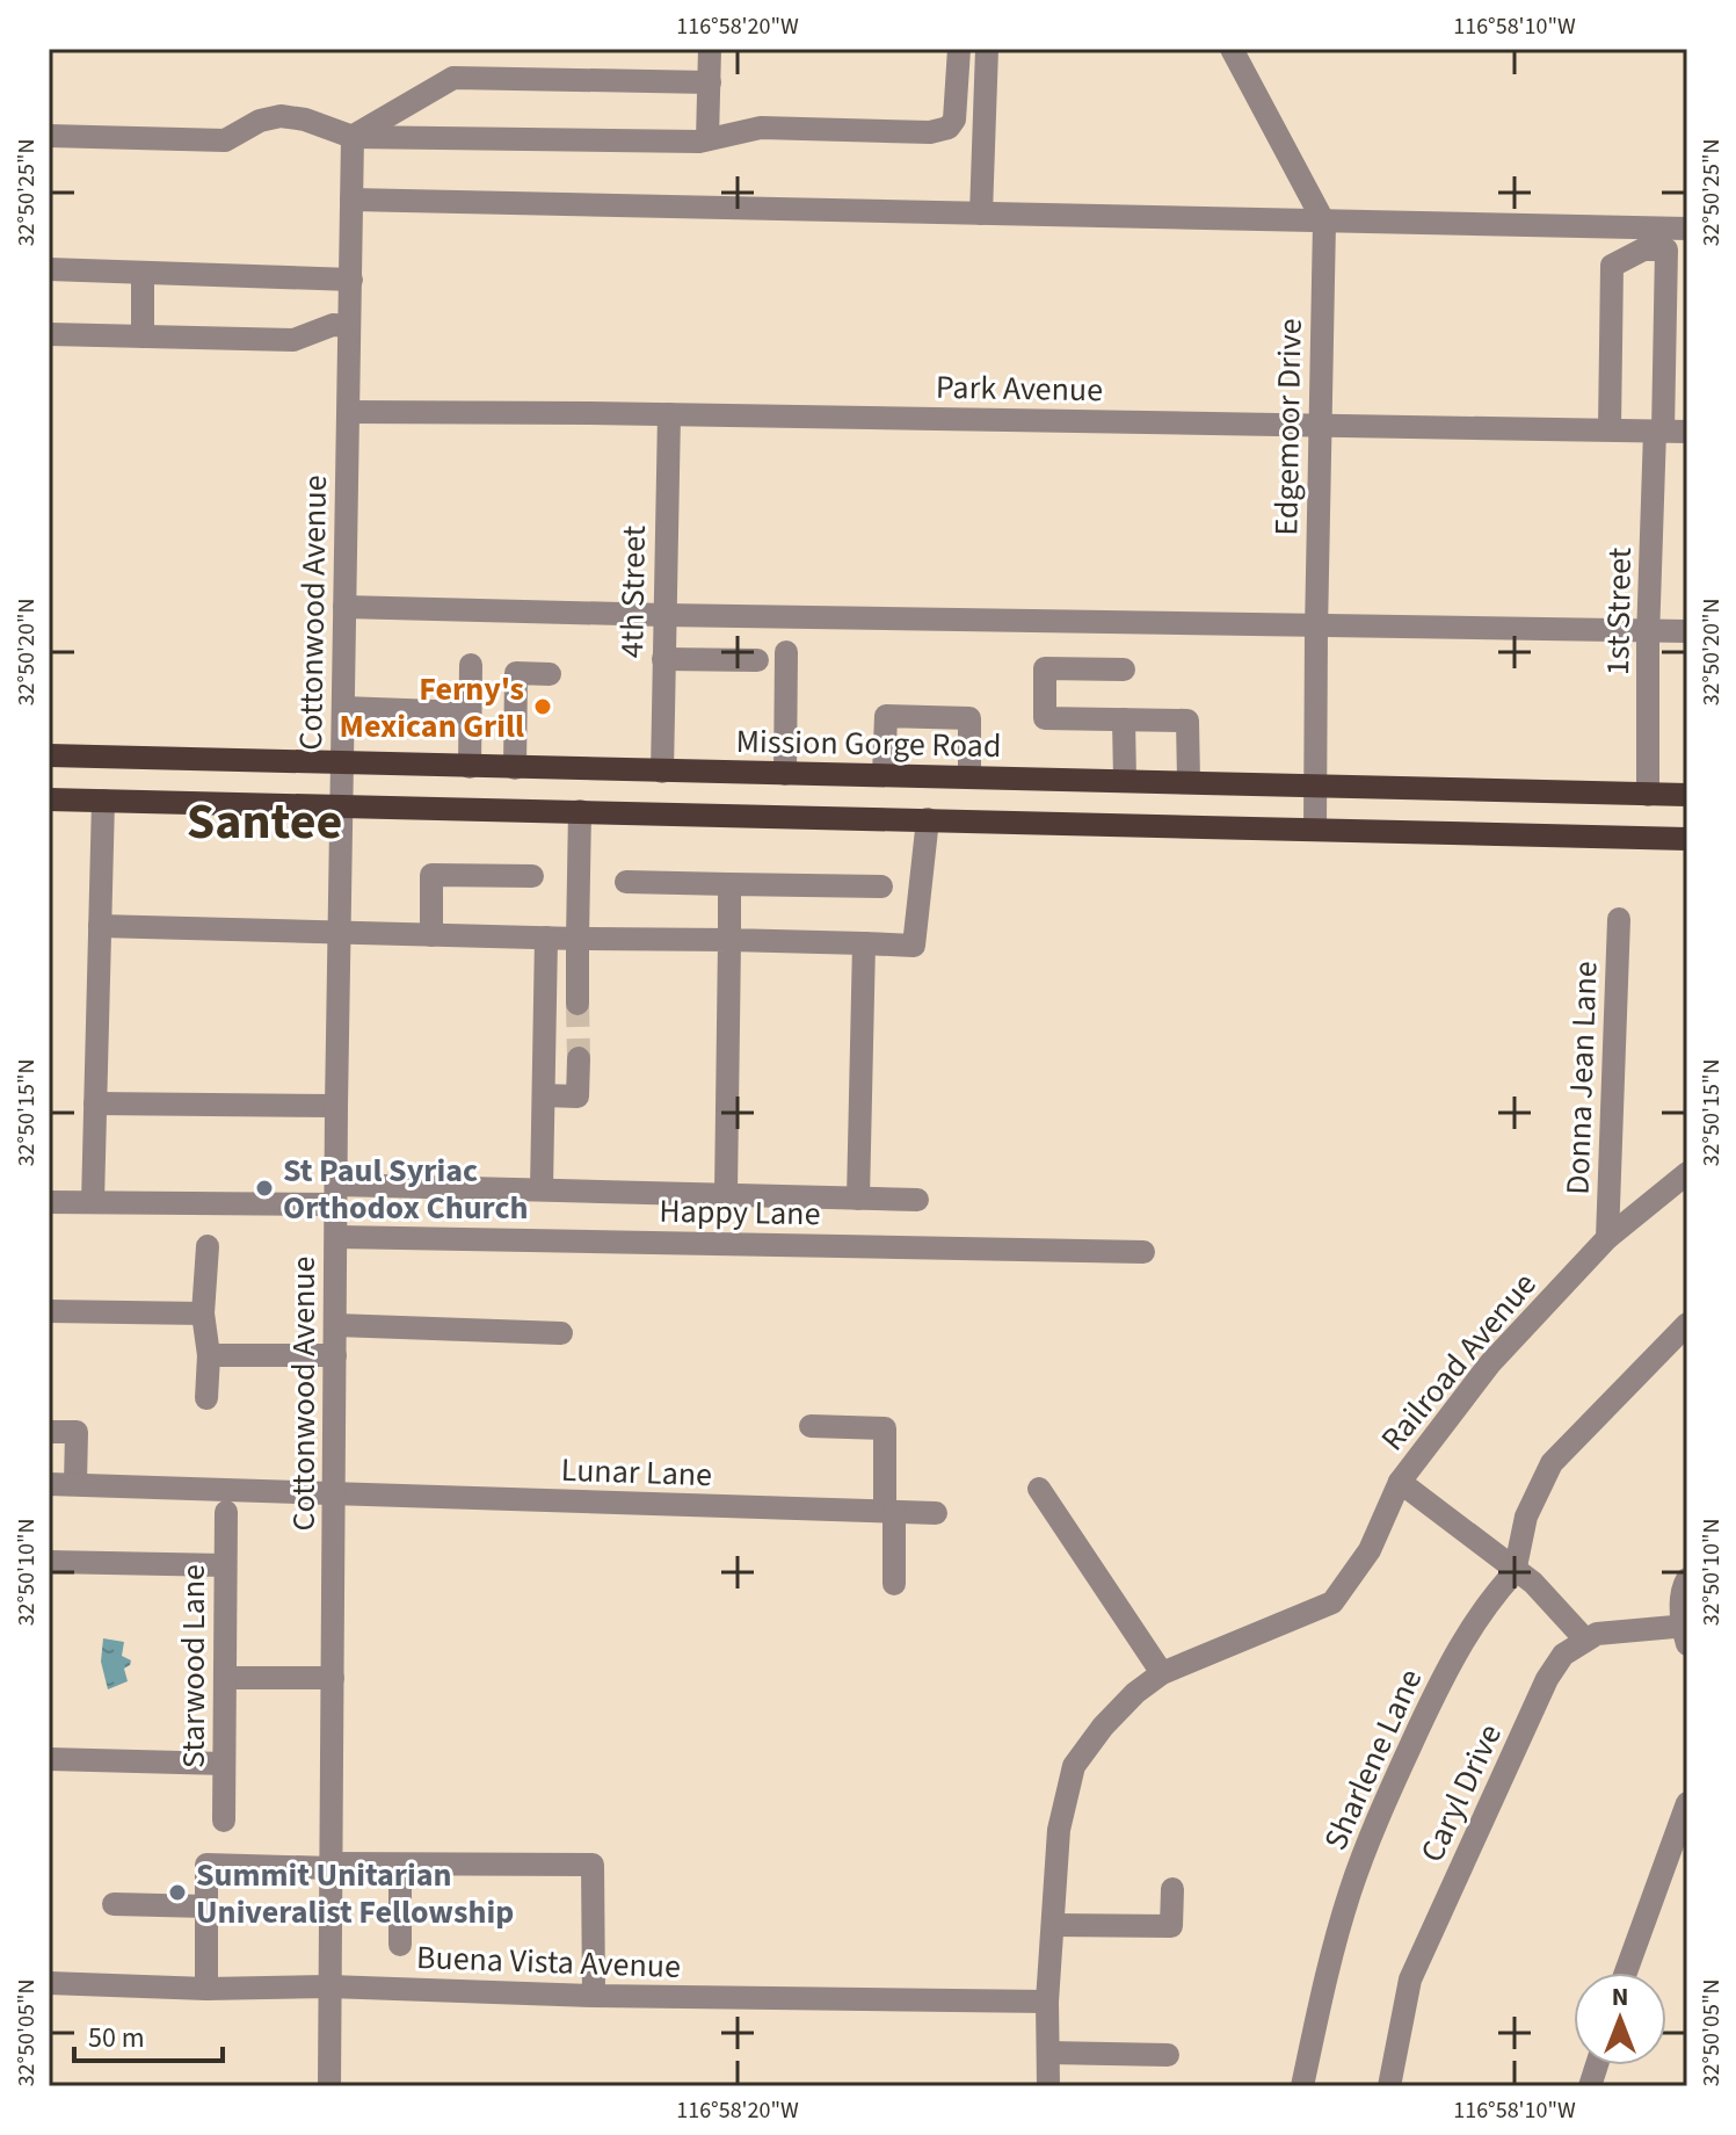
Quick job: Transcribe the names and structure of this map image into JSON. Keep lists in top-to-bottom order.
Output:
{
  "streets": {
    "main road": ["Mission Gorge Road"],
    "street": [
      "Park Avenue",
      "Edgemoor Drive",
      "4th Street",
      "1st Street",
      "Cottonwood Avenue",
      "Donna Jean Lane",
      "Happy Lane",
      "Railroad Avenue",
      "Lunar Lane",
      "Starwood Lane",
      "Sharlene Lane",
      "Caryl Drive",
      "Buena Vista Avenue"
    ]
  },
  "crossings": [
    ["Park Avenue", "Edgemoor Drive"],
    ["Park Avenue", "4th Street"],
    ["Park Avenue", "1st Street"],
    ["Park Avenue", "Cottonwood Avenue"],
    ["Edgemoor Drive", "Mission Gorge Road"],
    ["4th Street", "Mission Gorge Road"],
    ["1st Street", "Mission Gorge Road"],
    ["Cottonwood Avenue", "Mission Gorge Road"],
    ["Cottonwood Avenue", "Happy Lane"],
    ["Cottonwood Avenue", "Lunar Lane"],
    ["Cottonwood Avenue", "Buena Vista Avenue"],
    ["Donna Jean Lane", "Railroad Avenue"],
    ["Railroad Avenue", "Buena Vista Avenue"]
  ],
  "districts": ["Santee"],
  "places": ["Ferny's Mexican Grill", "St Paul Syriac Orthodox Church", "Summit Unitarian Univeralist Fellowship"],
  "scale_bar": "50 m",
  "north": "top",
  "coordinates": [
    "116°58'20\"W",
    "116°58'10\"W",
    "32°50'25\"N",
    "32°50'20\"N",
    "32°50'15\"N",
    "32°50'10\"N",
    "32°50'05\"N"
  ]
}
